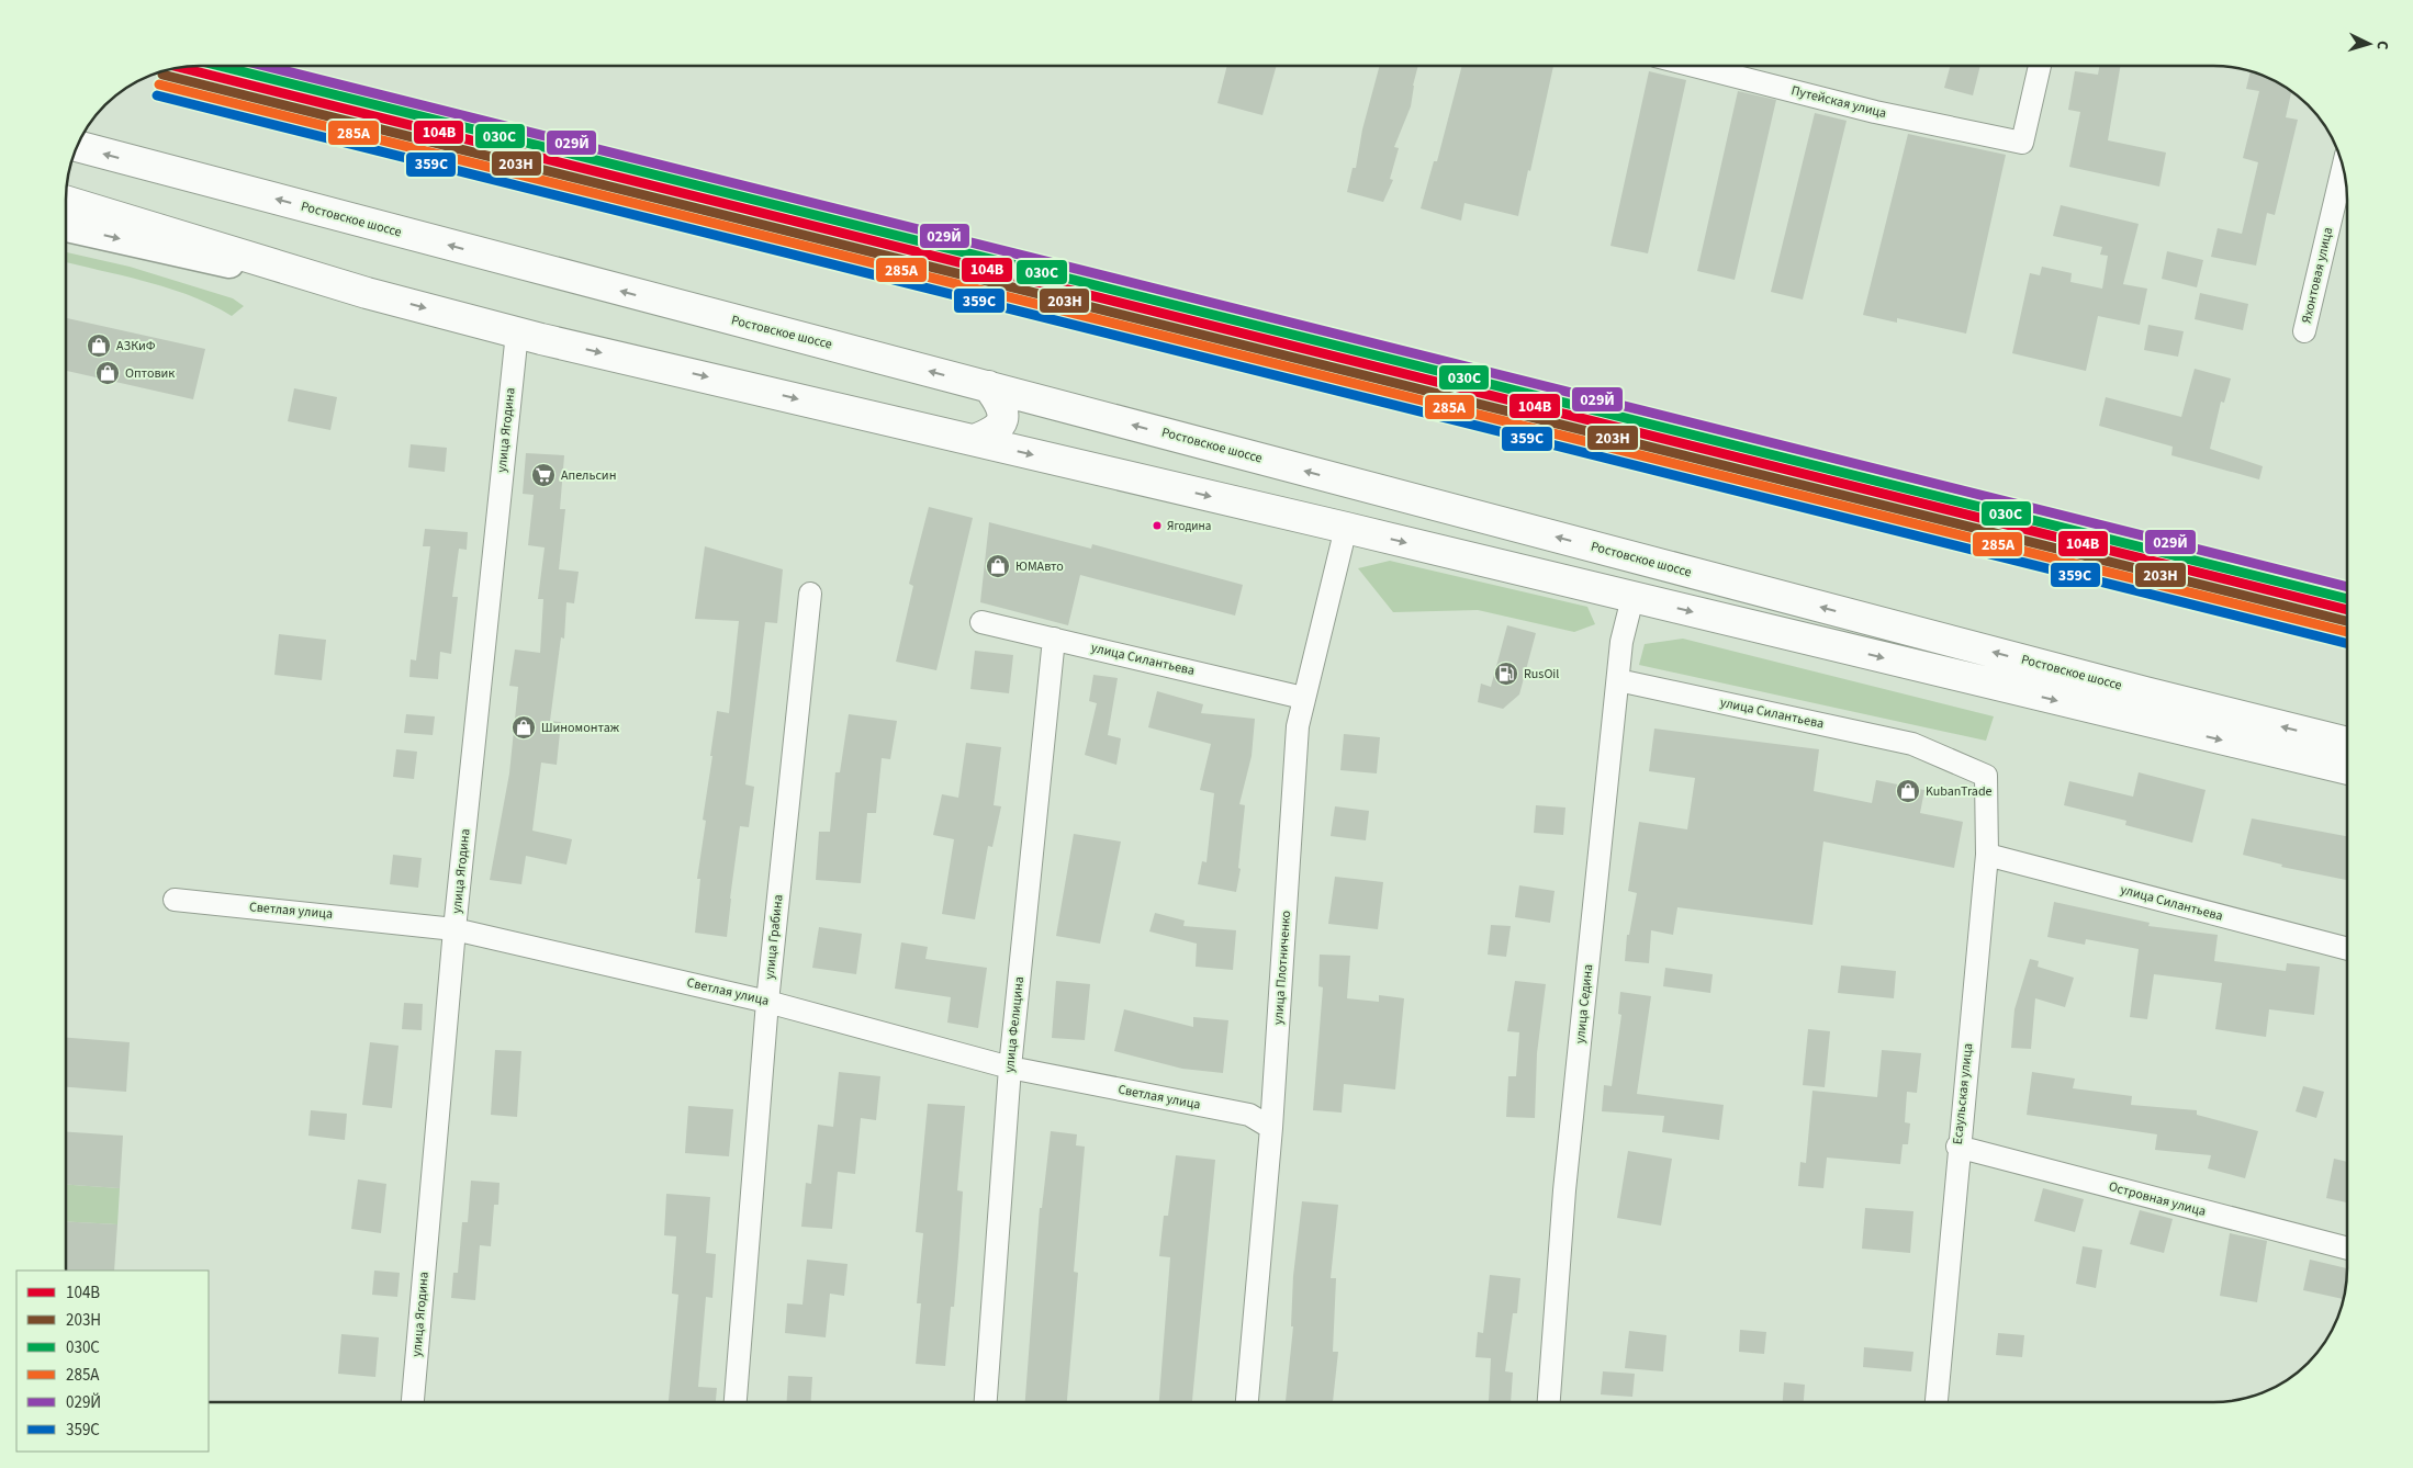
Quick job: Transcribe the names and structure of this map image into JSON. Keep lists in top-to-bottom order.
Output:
{
  "streets": {
    "highway": ["Ростовское шоссе"],
    "street": [
      "Путейская улица",
      "Яхонтовая улица",
      "улица Ягодина",
      "улица Силантьева",
      "Светлая улица",
      "улица Грабина",
      "улица Плотниченко",
      "улица Седина",
      "улица Фелицина",
      "Есаульская улица",
      "Островная улица"
    ]
  },
  "crossings": [
    ["улица Ягодина", "Светлая улица"],
    ["улица Силантьева", "улица Плотниченко"],
    ["улица Силантьева", "улица Седина"],
    ["улица Силантьева", "улица Фелицина"],
    ["улица Силантьева", "Есаульская улица"],
    ["Светлая улица", "улица Грабина"],
    ["Светлая улица", "улица Плотниченко"],
    ["Светлая улица", "улица Фелицина"],
    ["Есаульская улица", "Островная улица"]
  ],
  "places": {
    "shop": [
      "АЗКиФ",
      "Оптовик",
      "ЮМАвто",
      "Шиномонтаж",
      "KubanTrade"
    ],
    "supermarket": ["Апельсин"],
    "other": ["Ягодина"],
    "fuel station": ["RusOil"]
  },
  "lines": [
    "transit line 030C",
    "transit line 029Й",
    "transit line 104В",
    "transit line 203Н",
    "transit line 285А",
    "transit line 359С"
  ],
  "legend": [
    "104В",
    "203Н",
    "030C",
    "285А",
    "029Й",
    "359С"
  ],
  "north": "right"
}
